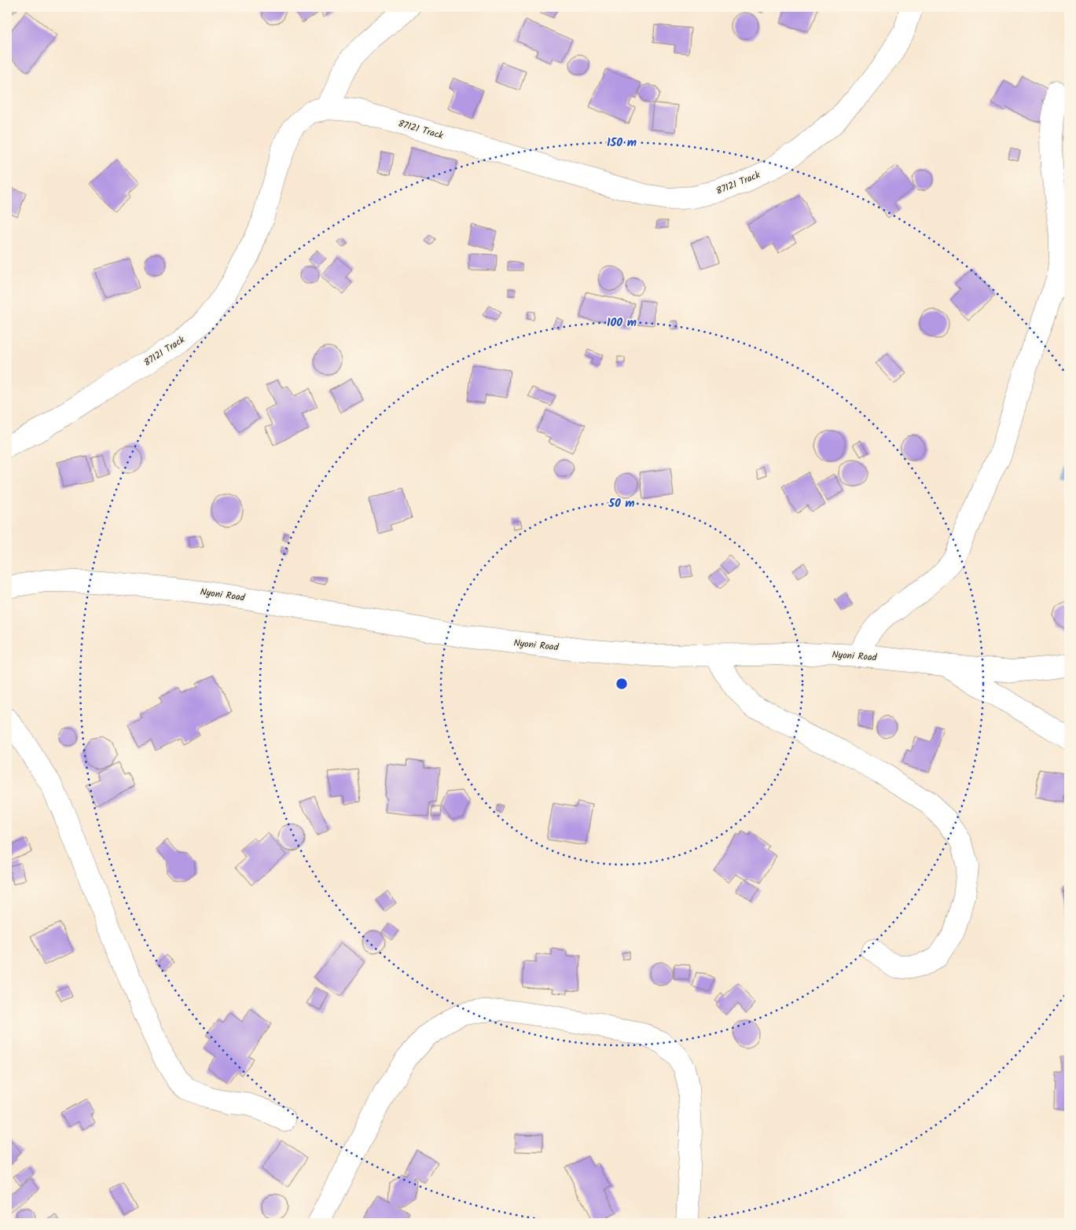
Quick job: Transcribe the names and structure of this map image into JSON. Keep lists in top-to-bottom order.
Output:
{
  "streets": {
    "street": ["87121 Track", "Nyoni Road"]
  },
  "rings": ["150 m", "100 m", "50 m"]
}
